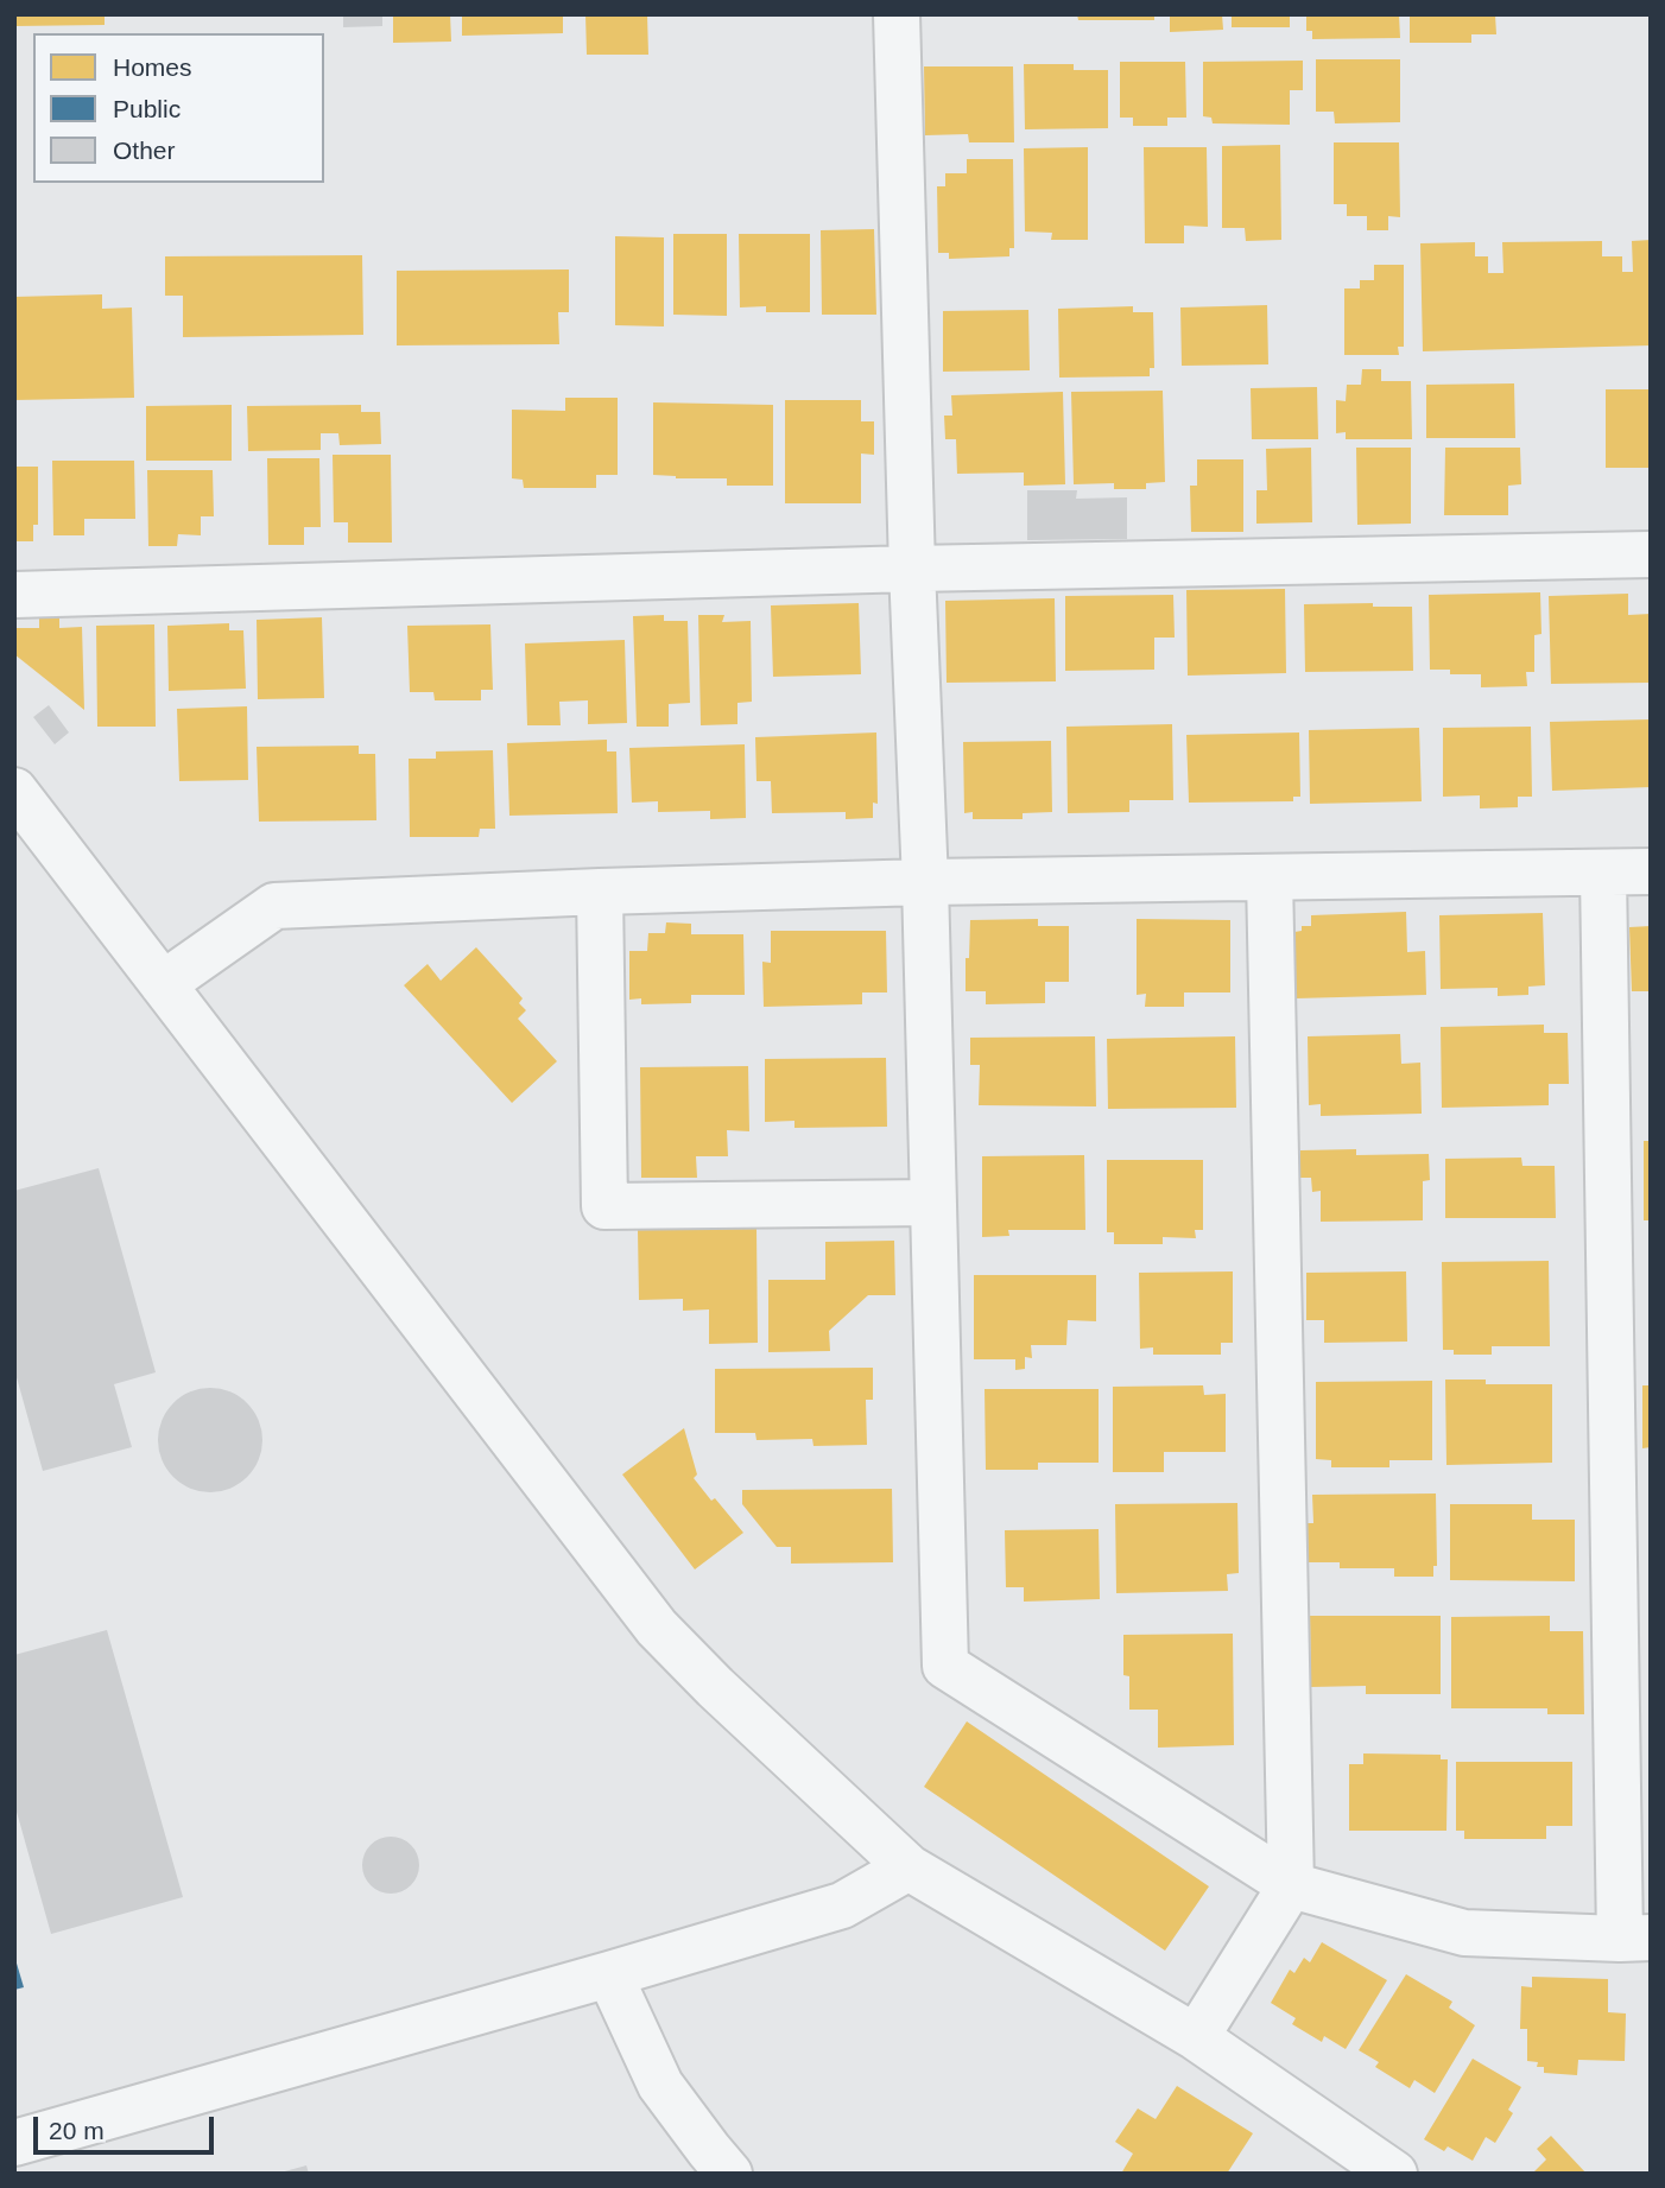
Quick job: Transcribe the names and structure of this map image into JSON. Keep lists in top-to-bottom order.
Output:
{
  "legend": ["Homes", "Public", "Other"],
  "scale_bar": "20 m"
}
